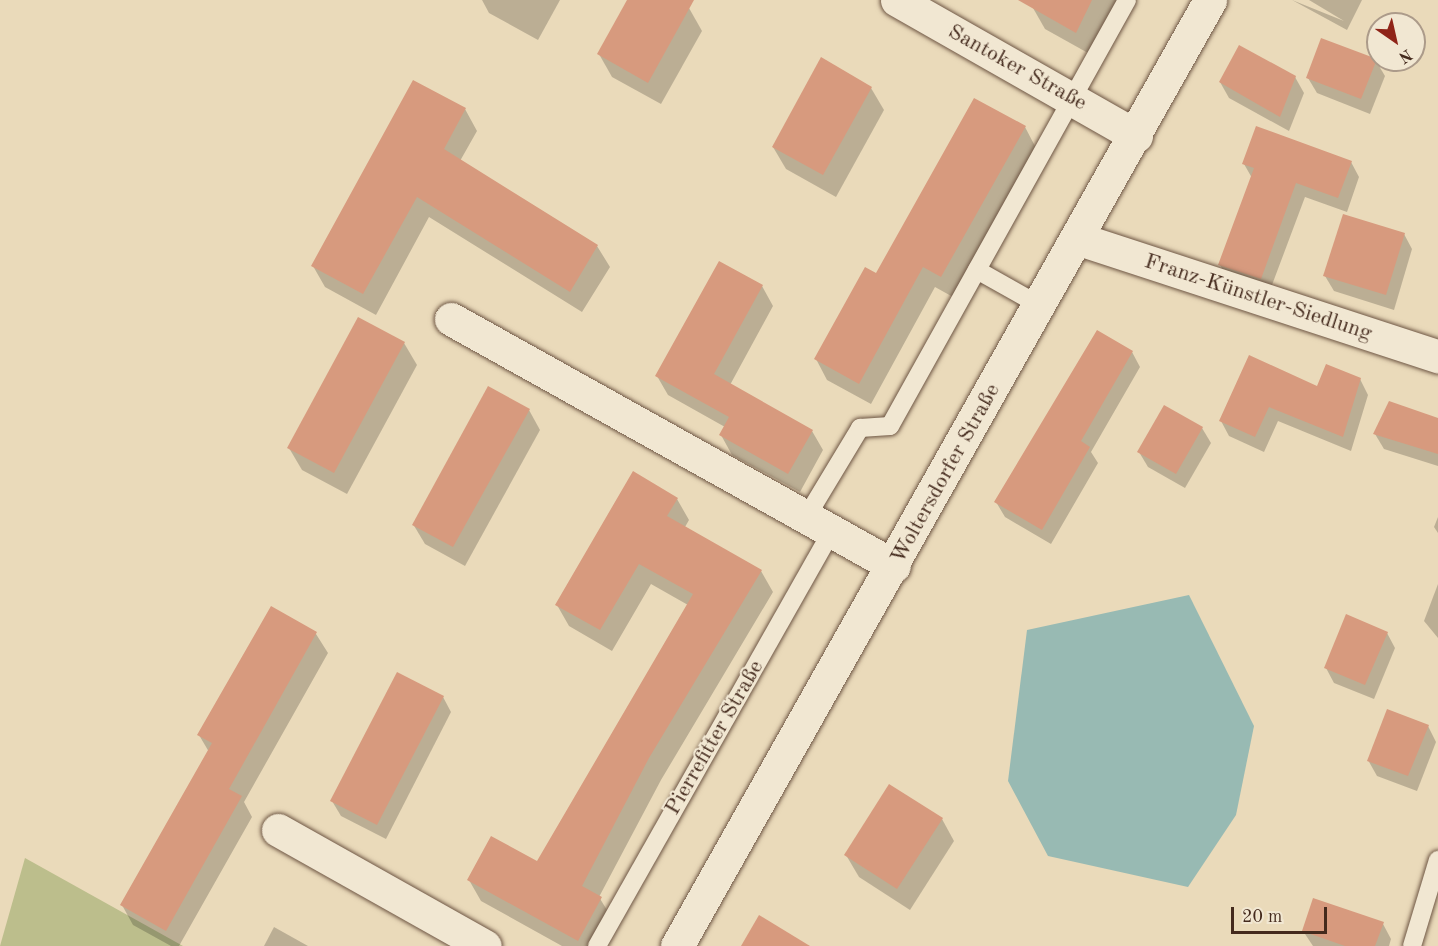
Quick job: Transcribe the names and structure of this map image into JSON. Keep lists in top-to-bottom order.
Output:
{
  "streets": {
    "street": ["Santoker Straße", "Franz-Künstler-Siedlung", "Woltersdorfer Straße"],
    "lane": ["Pierrefitter Straße"]
  },
  "crossings": [
    ["Santoker Straße", "Woltersdorfer Straße"],
    ["Franz-Künstler-Siedlung", "Woltersdorfer Straße"]
  ],
  "scale_bar": "20 m",
  "north": "bottom right"
}
